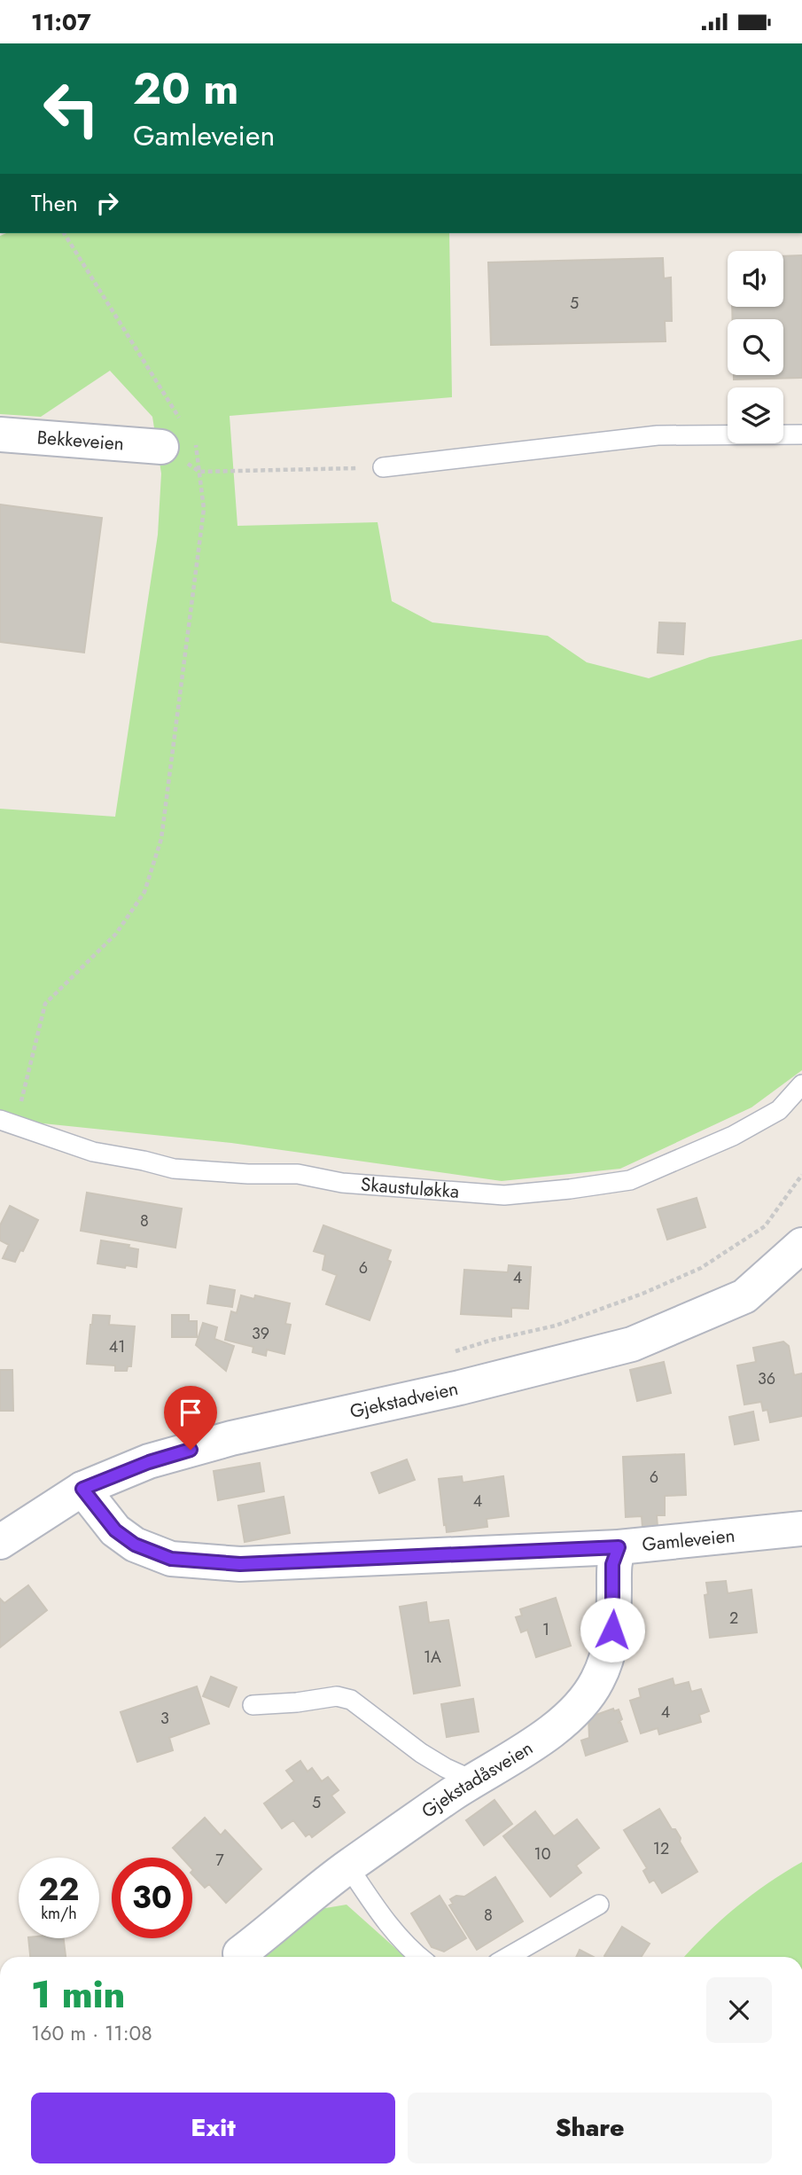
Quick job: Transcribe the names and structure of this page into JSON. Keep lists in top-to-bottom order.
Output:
{
  "streets": {
    "street": [
      "Bekkeveien",
      "Gjekstadveien",
      "Gamleveien",
      "Gjekstadåsveien"
    ],
    "lane": ["Skaustuløkka"]
  },
  "crossings": [
    ["Gjekstadveien", "Gamleveien"],
    ["Gamleveien", "Gjekstadåsveien"]
  ],
  "house_numbers": [
    "5",
    "8",
    "6",
    "4",
    "39",
    "41",
    "36",
    "6",
    "4",
    "2",
    "1",
    "1A",
    "4",
    "3",
    "5",
    "12",
    "10",
    "7",
    "8"
  ],
  "page": {
    "status": "11:07",
    "turn": ["20 m", "Gamleveien"],
    "then": "Then",
    "speed": "22 km/h",
    "limit": "30",
    "heading": ["1 min", "160 m · 11:08"],
    "buttons": ["Exit", "Share"]
  }
}
